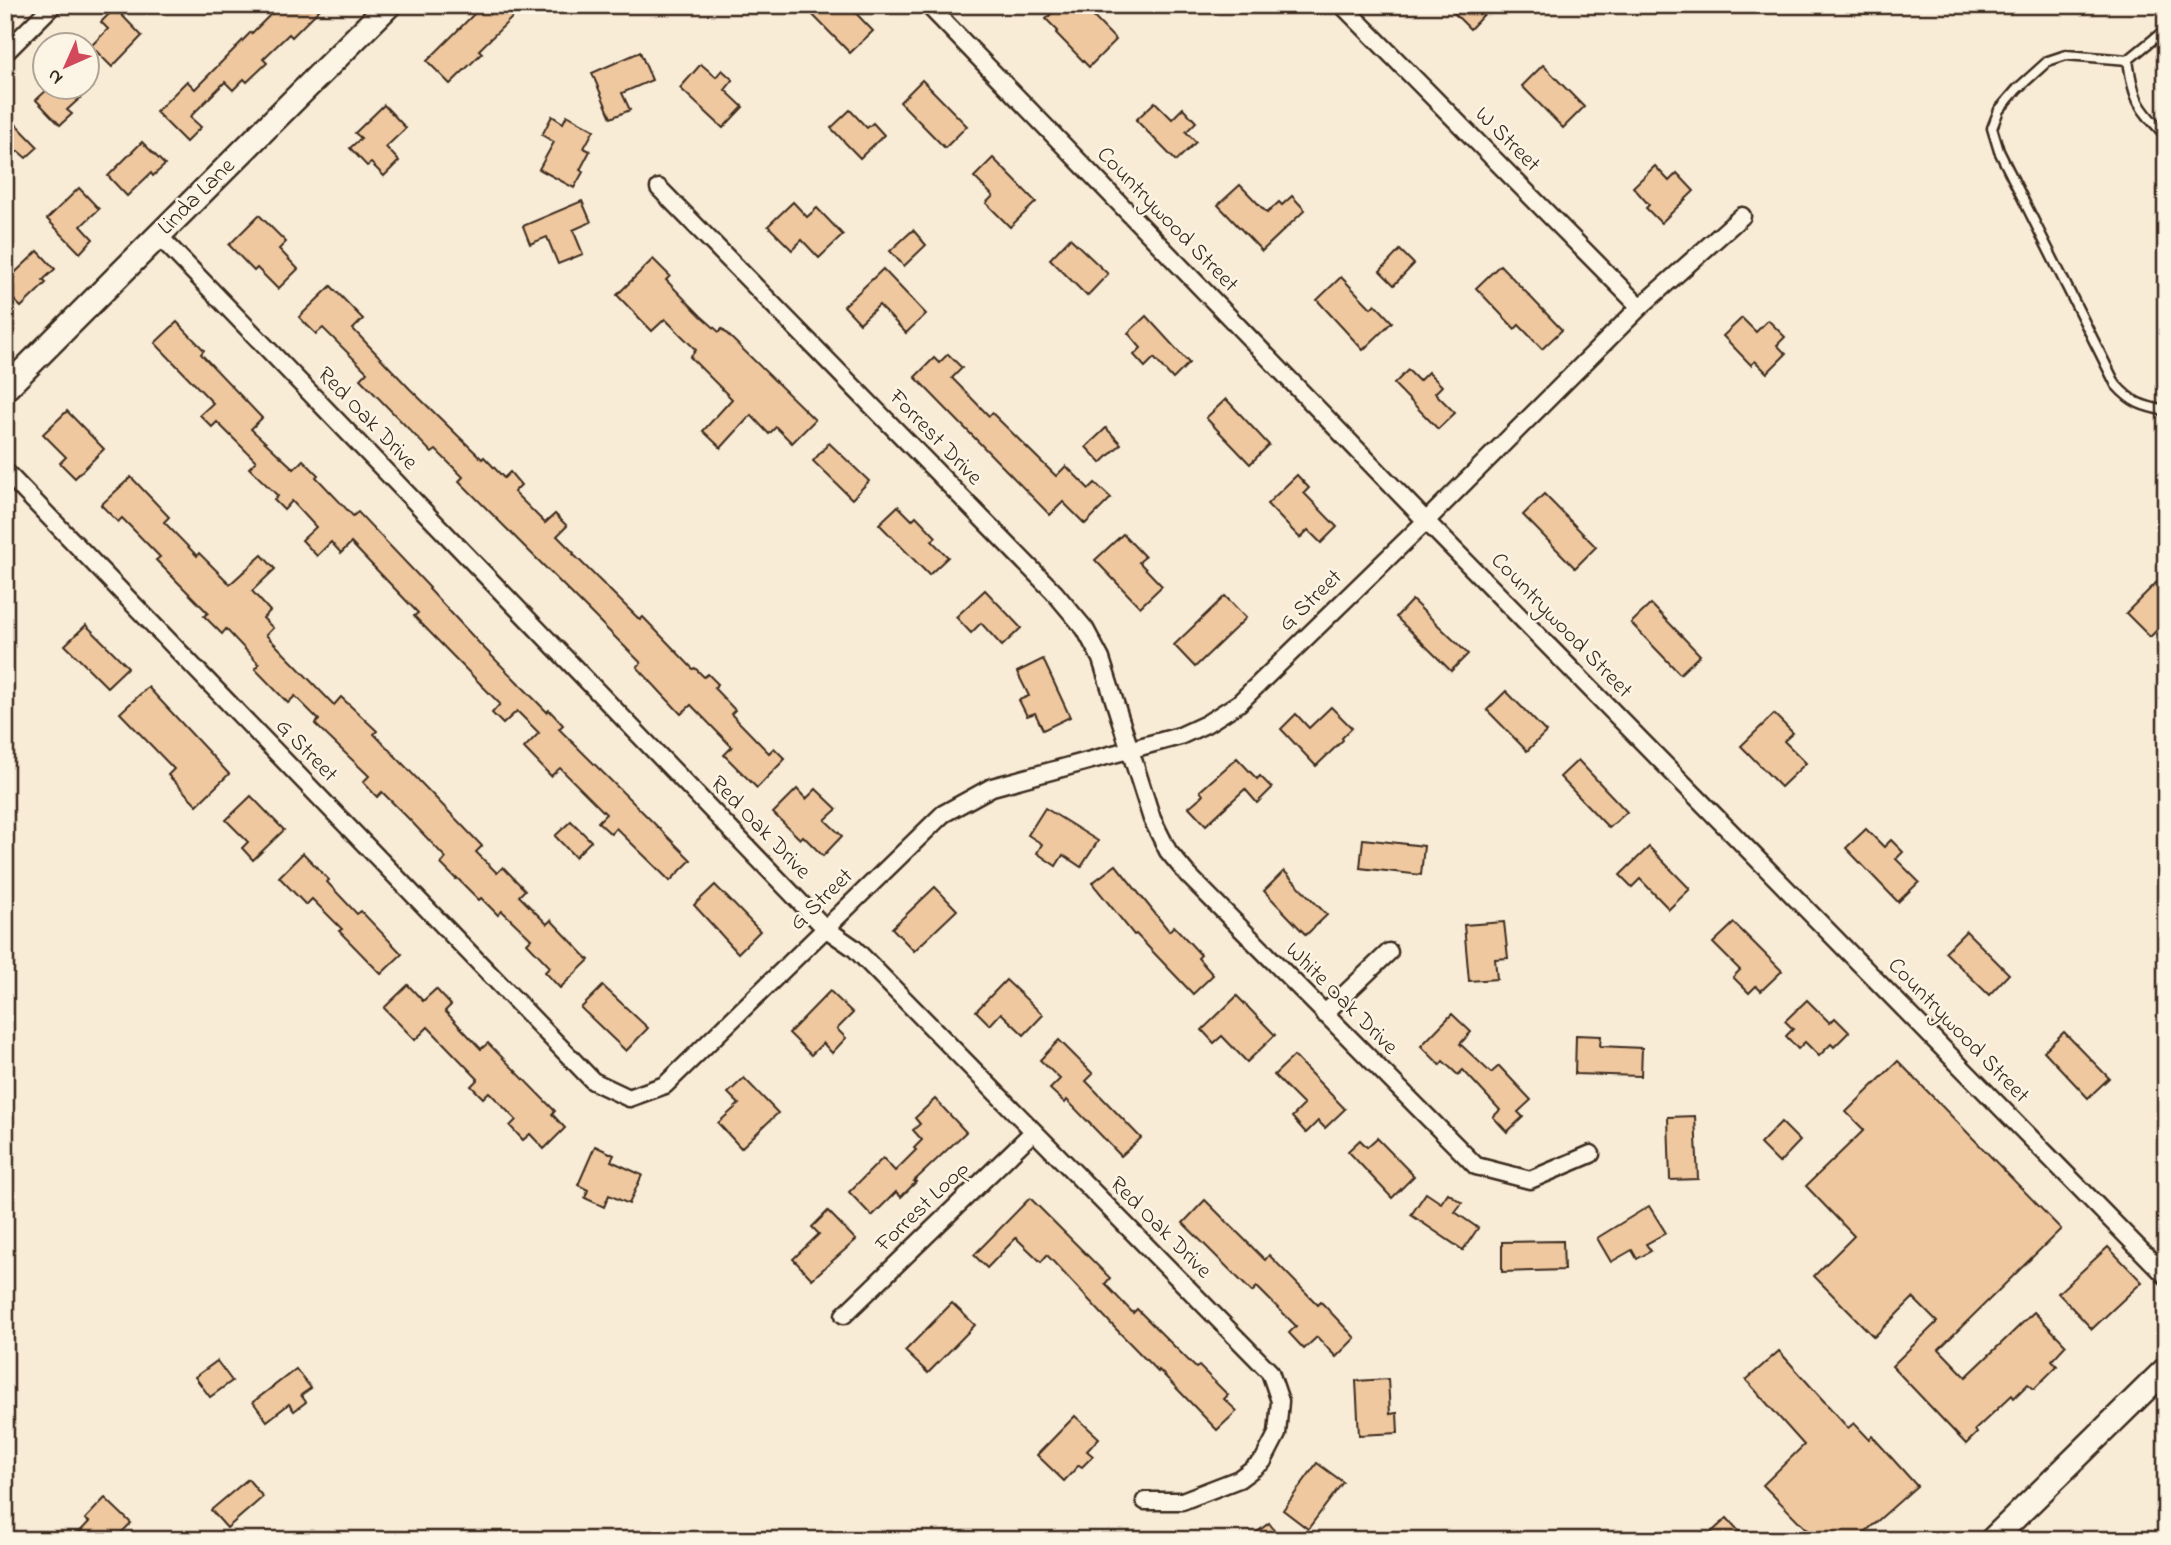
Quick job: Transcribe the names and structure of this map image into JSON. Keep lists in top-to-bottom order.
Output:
{
  "streets": {
    "street": [
      "W Street",
      "Linda Lane",
      "Countrywood Street",
      "Red Oak Drive",
      "Forrest Drive",
      "G Street",
      "White Oak Drive",
      "Forrest Loop"
    ]
  },
  "crossings": [
    ["W Street", "G Street"],
    ["Linda Lane", "Red Oak Drive"],
    ["Countrywood Street", "G Street"],
    ["Red Oak Drive", "G Street"],
    ["Red Oak Drive", "Forrest Loop"],
    ["Forrest Drive", "G Street"],
    ["Forrest Drive", "White Oak Drive"],
    ["G Street", "White Oak Drive"]
  ],
  "north": "bottom left"
}
